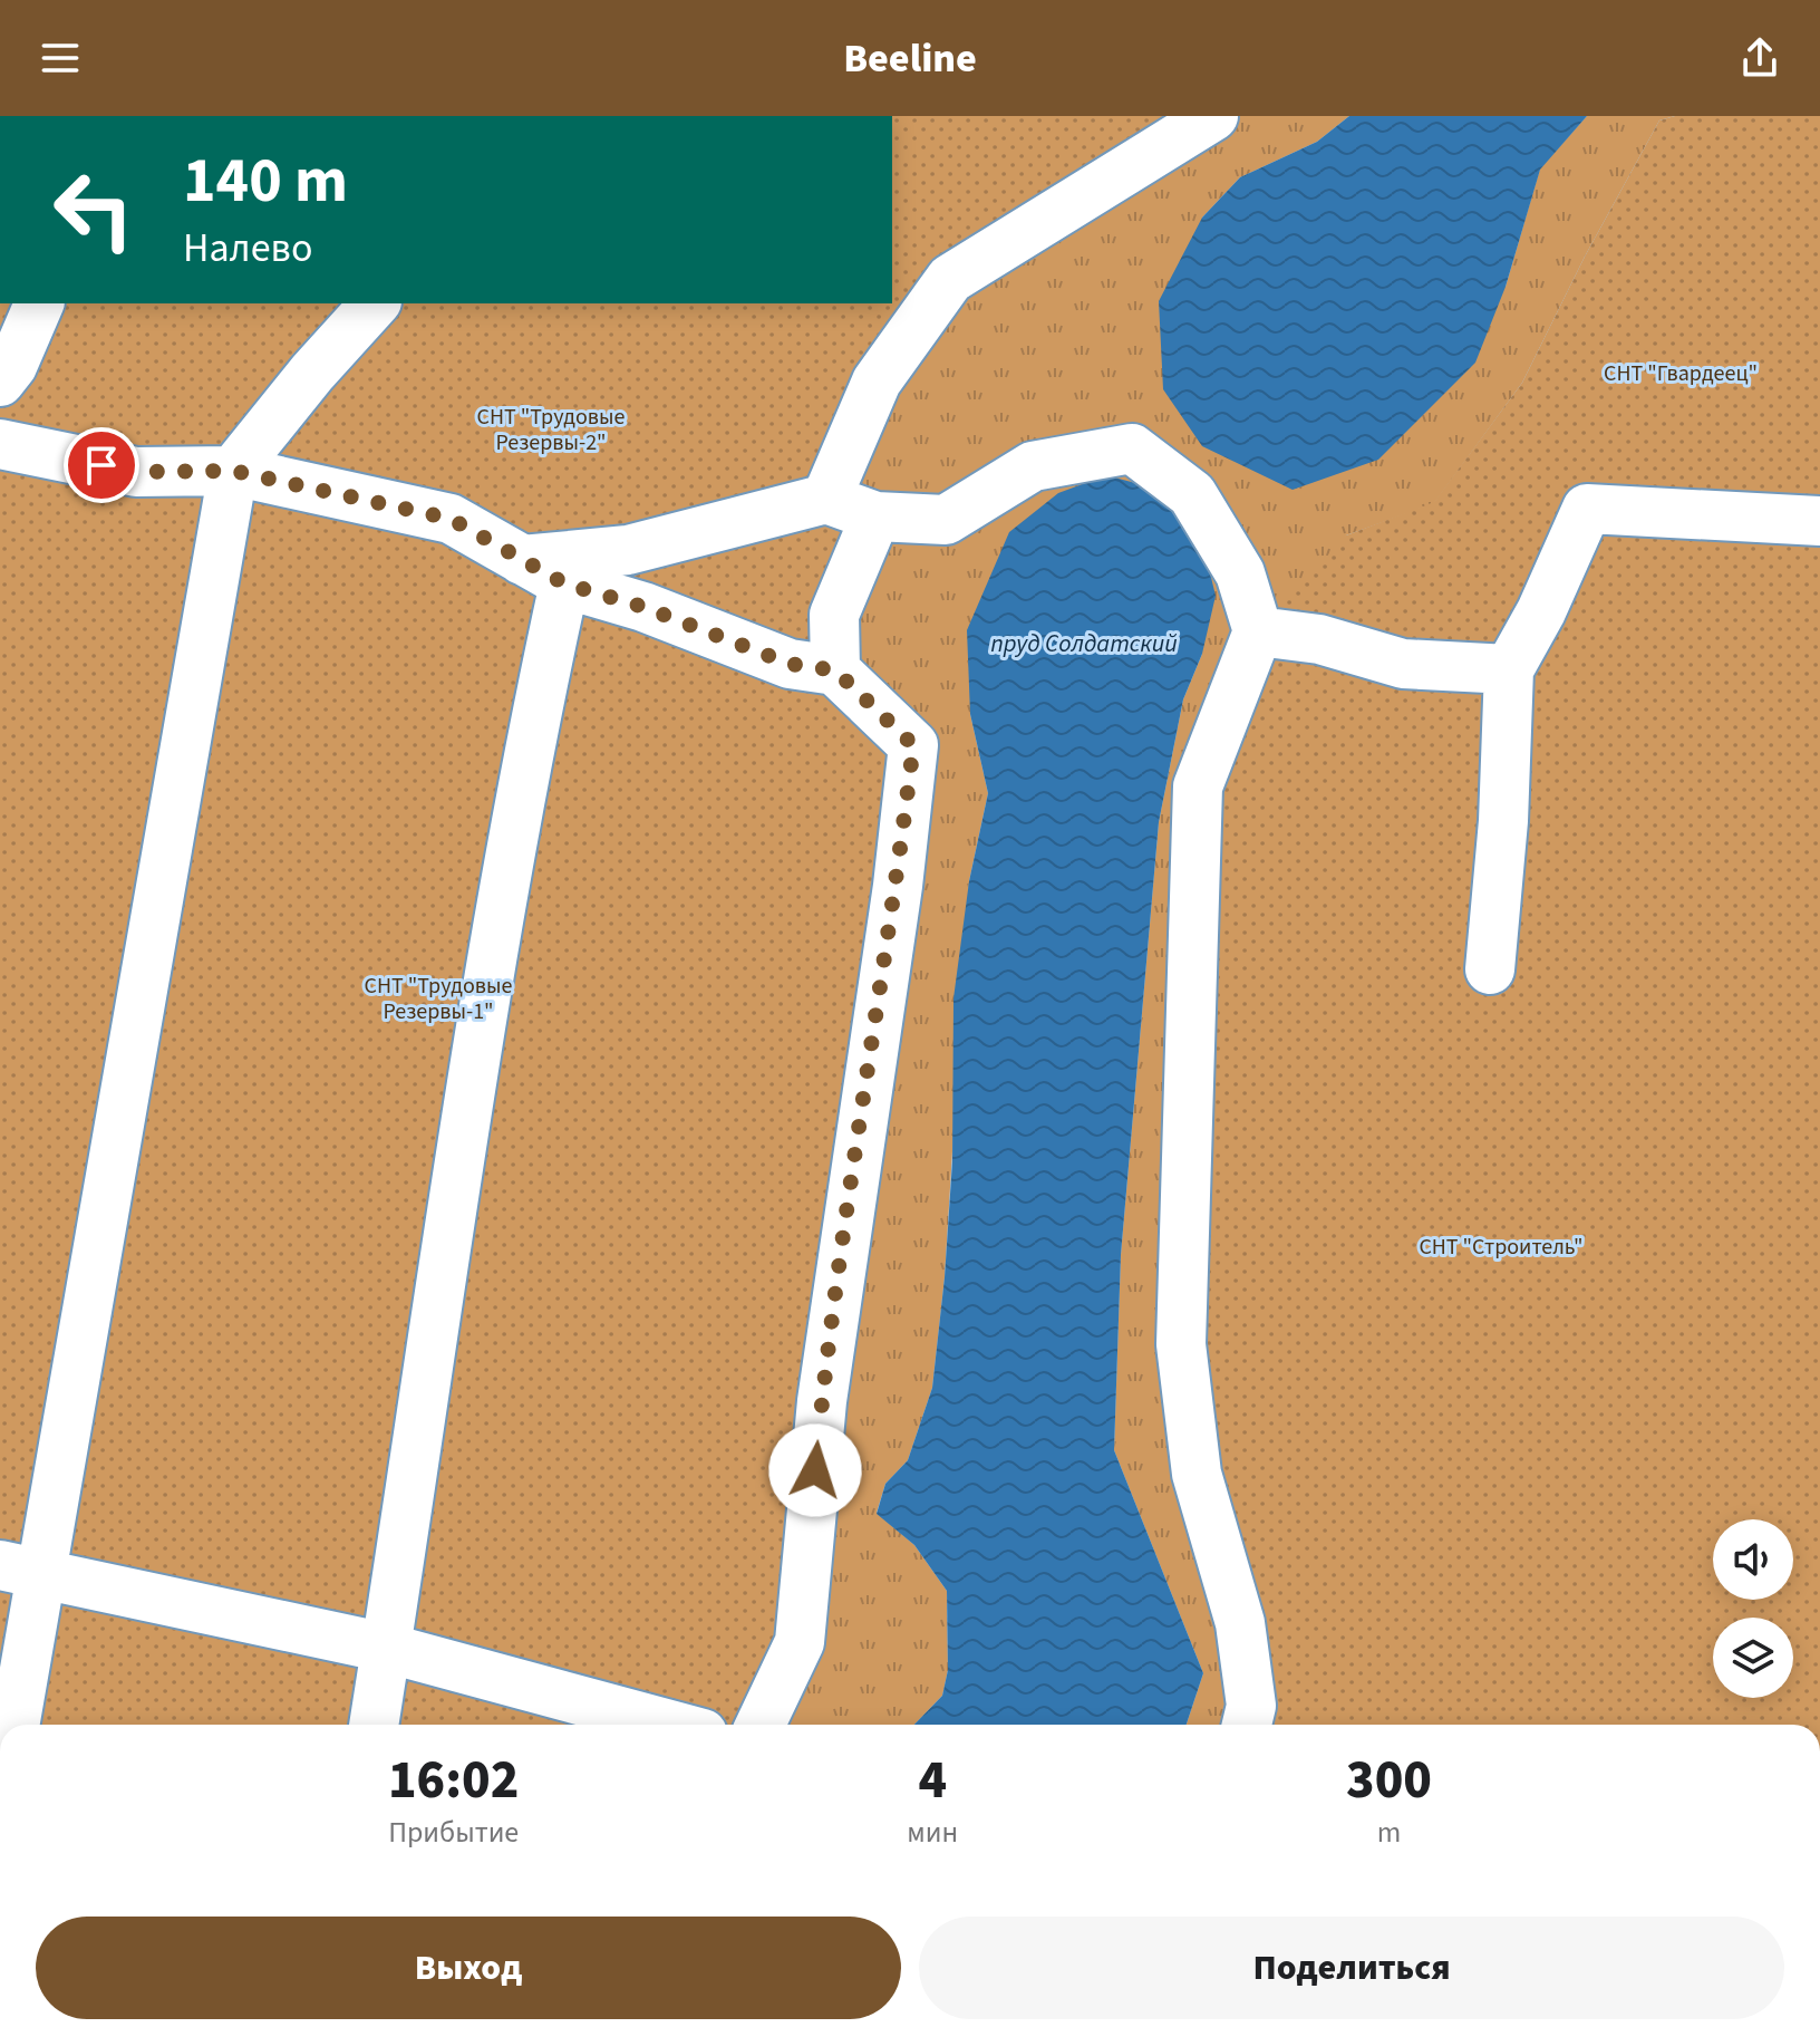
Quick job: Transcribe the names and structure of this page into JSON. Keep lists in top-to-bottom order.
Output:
{
  "water": ["пруд Солдатский"],
  "parks": [
    "СНТ \"Гвардеец\"",
    "СНТ \"Трудовые Резервы-2\"",
    "СНТ \"Трудовые Резервы-1\"",
    "СНТ \"Строитель\""
  ],
  "page": {
    "header": "Beeline",
    "turn": ["140 m", "Налево"],
    "eta": [
      "16:02",
      "Прибытие",
      "4",
      "мин",
      "300",
      "m"
    ],
    "buttons": ["Выход", "Поделиться"]
  }
}
